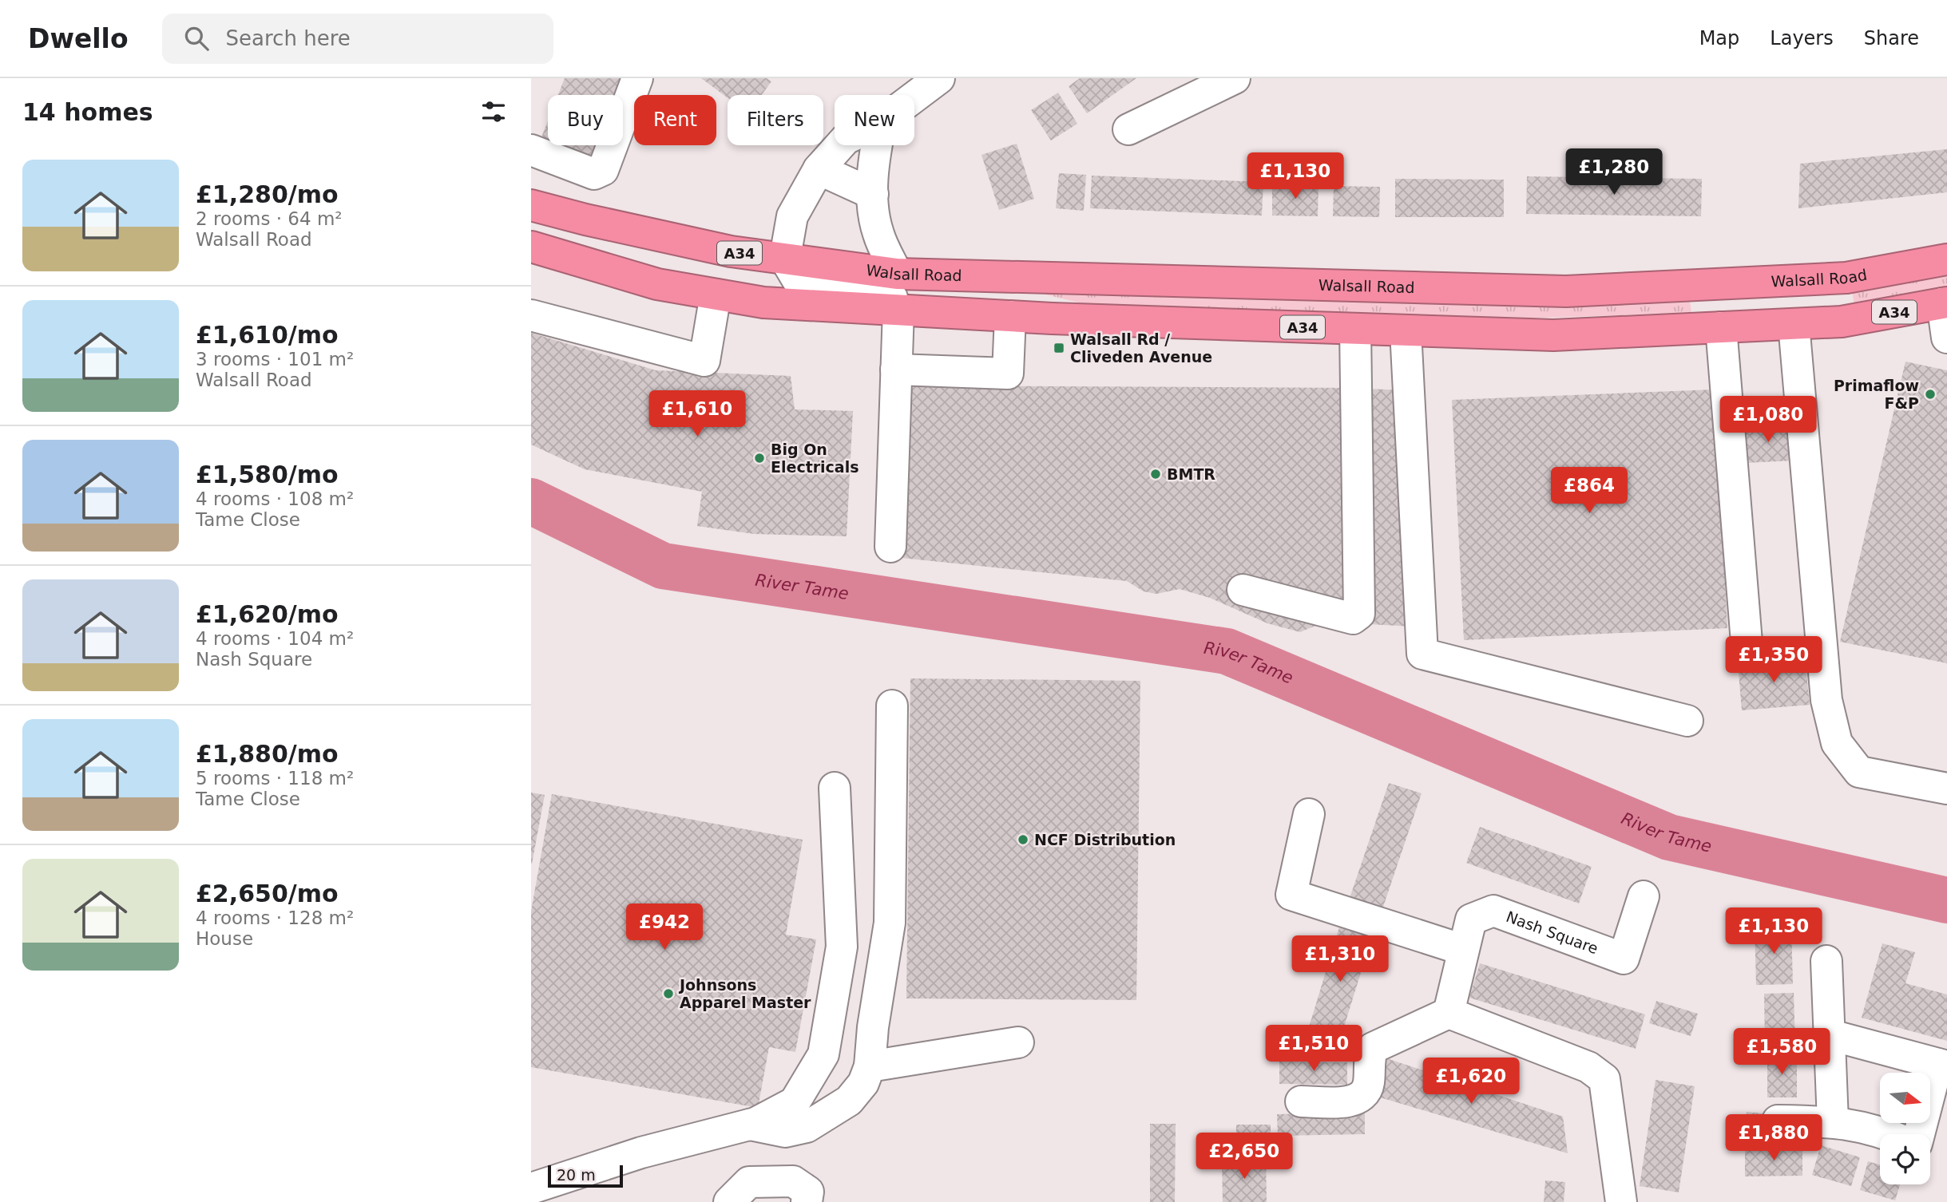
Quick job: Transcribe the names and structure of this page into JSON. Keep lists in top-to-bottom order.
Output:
{
  "streets": {
    "highway": ["A34", "Walsall Road"],
    "street": ["Nash Square"]
  },
  "water": ["River Tame"],
  "places": {
    "transit": ["Walsall Rd / Cliveden Avenue"],
    "other": [
      "Primaflow F&P",
      "Big On Electricals",
      "BMTR",
      "NCF Distribution",
      "Johnsons Apparel Master"
    ]
  },
  "scale_bar": "20 m",
  "north": "right",
  "page": {
    "header": "Dwello",
    "search": "Search here",
    "nav": ["Map", "Layers", "Share"],
    "heading": "14 homes",
    "chip": [
      "Buy",
      "Rent",
      "Filters",
      "New"
    ],
    "list": [
      {
        "name": "£1,280/mo",
        "note": "2 rooms · 64 m² · Walsall Road"
      },
      {
        "name": "£1,610/mo",
        "note": "3 rooms · 101 m² · Walsall Road"
      },
      {
        "name": "£1,580/mo",
        "note": "4 rooms · 108 m² · Tame Close"
      },
      {
        "name": "£1,620/mo",
        "note": "4 rooms · 104 m² · Nash Square"
      },
      {
        "name": "£1,880/mo",
        "note": "5 rooms · 118 m² · Tame Close"
      },
      {
        "name": "£2,650/mo",
        "note": "4 rooms · 128 m² · House"
      }
    ],
    "price": [
      "£1,280",
      "£1,130",
      "£1,610",
      "£1,080",
      "£864",
      "£1,350",
      "£942",
      "£1,130",
      "£1,310",
      "£1,510",
      "£1,580",
      "£1,620",
      "£1,880",
      "£2,650"
    ],
    "scale": "20 m"
  }
}
